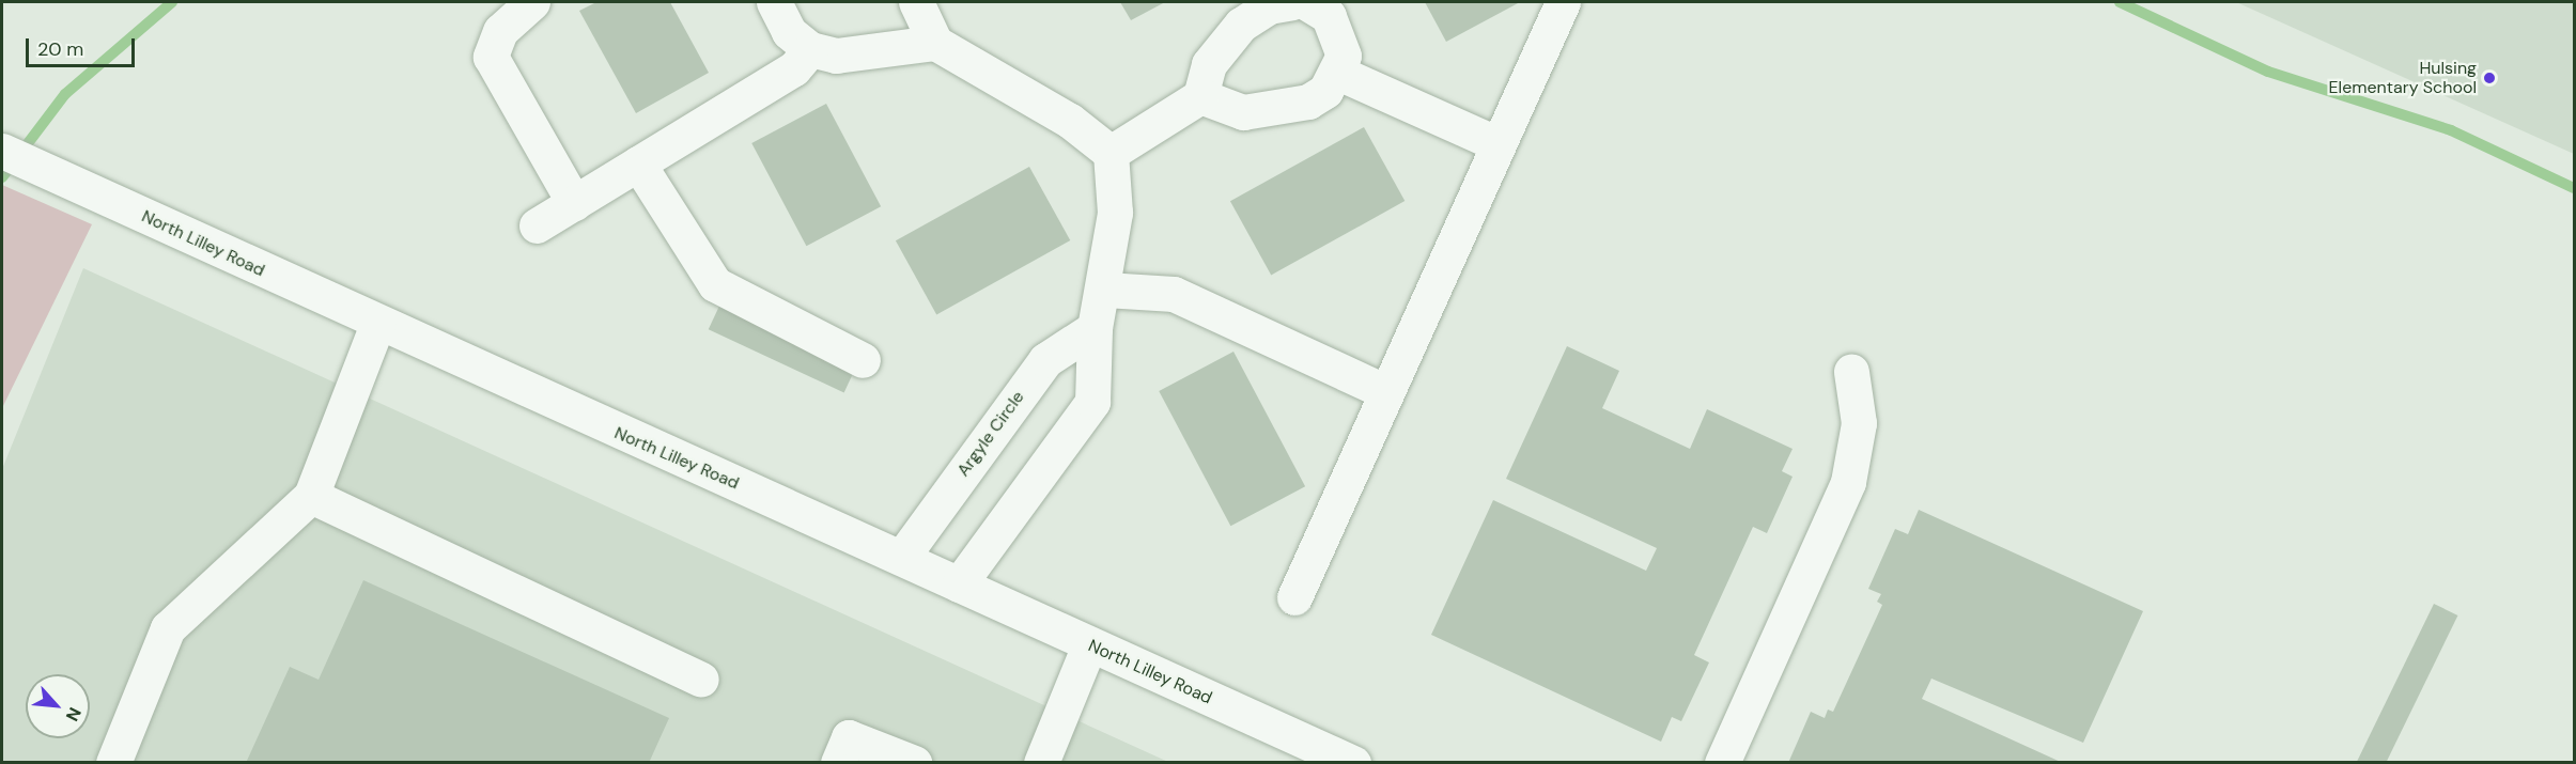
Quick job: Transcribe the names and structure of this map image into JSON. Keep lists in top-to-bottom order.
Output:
{
  "streets": {
    "street": ["North Lilley Road", "Argyle Circle"]
  },
  "crossings": [
    ["North Lilley Road", "Argyle Circle"]
  ],
  "places": ["Hulsing Elementary School"],
  "scale_bar": "20 m",
  "north": "bottom right"
}
